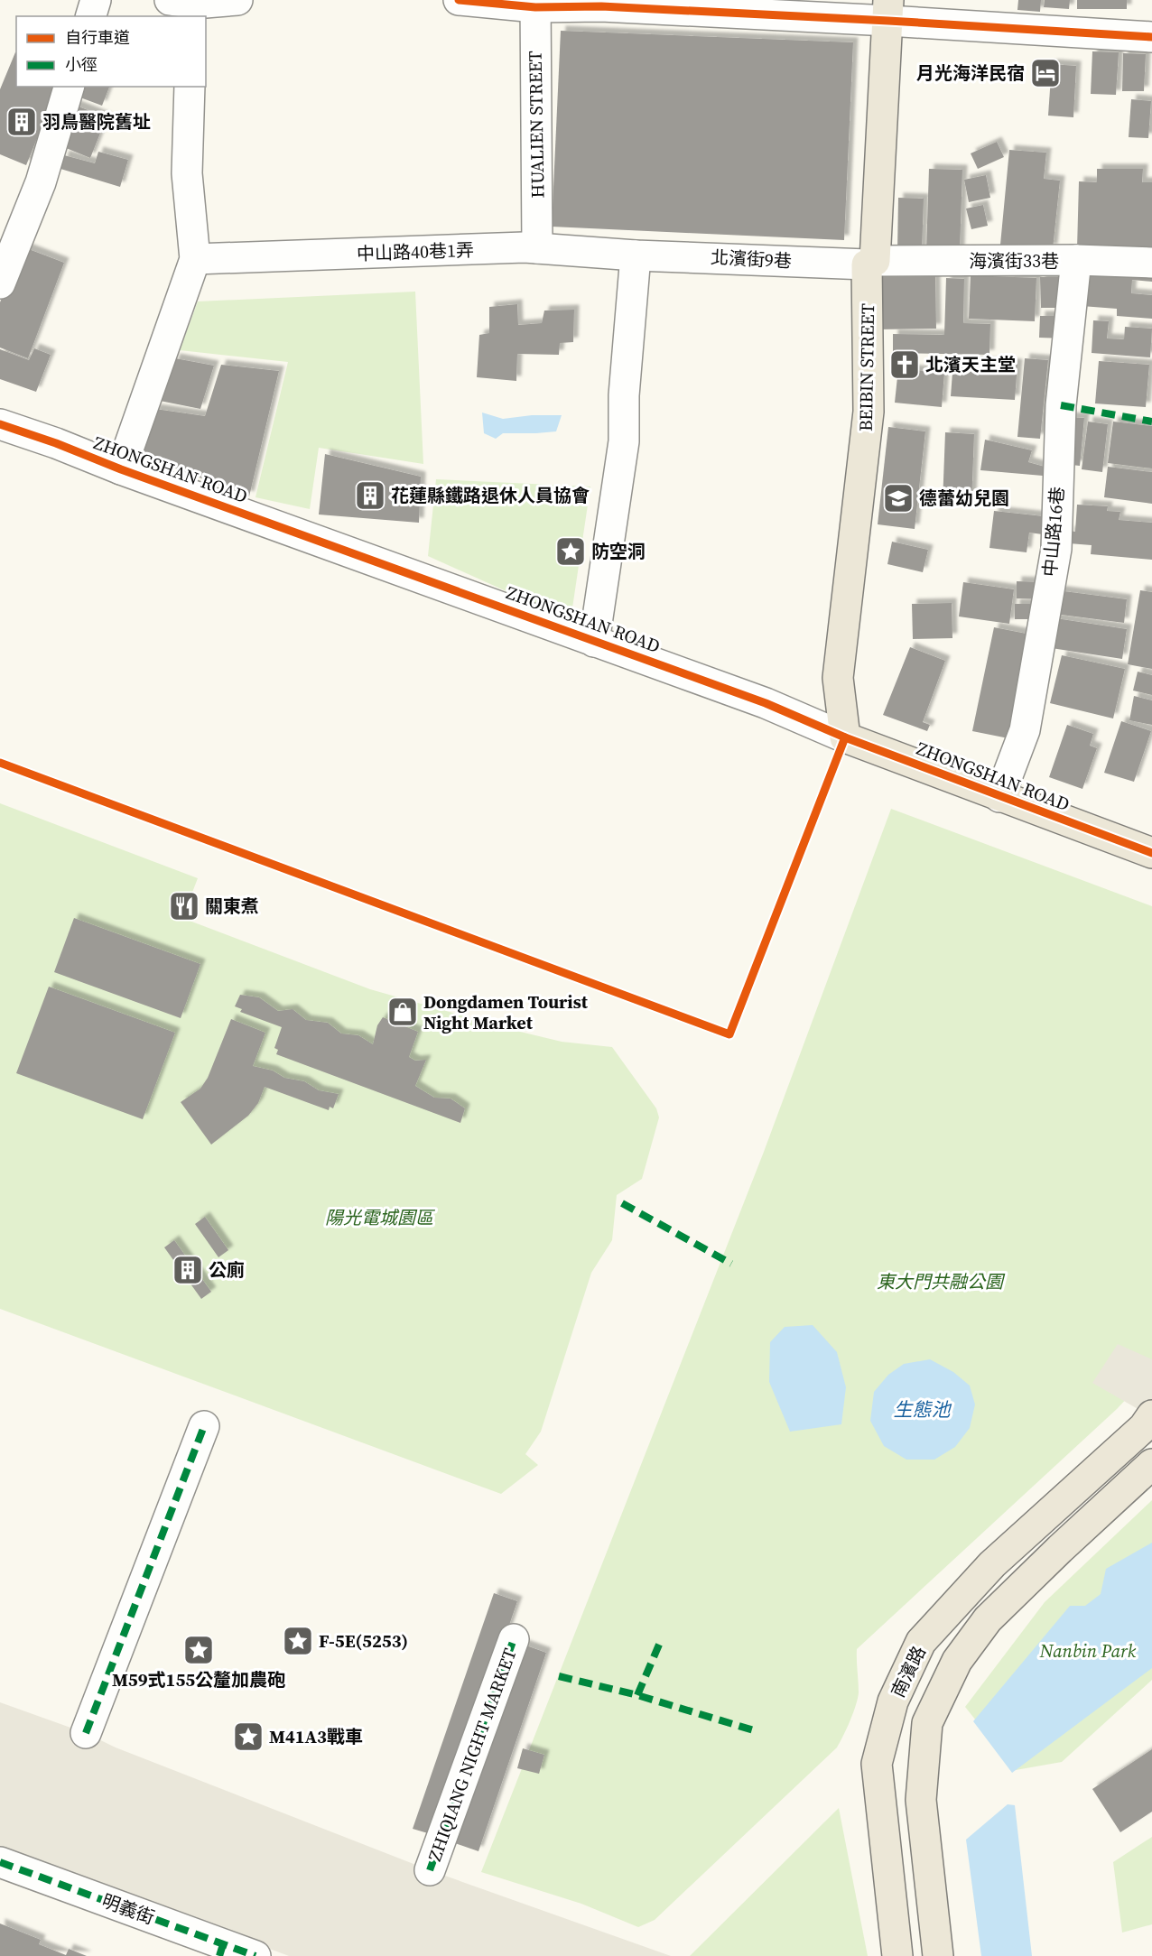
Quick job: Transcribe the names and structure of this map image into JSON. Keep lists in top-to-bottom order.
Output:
{
  "streets": {
    "main road": ["BEIBIN STREET", "ZHONGSHAN ROAD", "南濱路"],
    "street": [
      "HUALIEN STREET",
      "中山路40巷1弄",
      "北濱街9巷",
      "海濱街33巷",
      "中山路16巷",
      "ZHIQIANG NIGHT MARKET",
      "明義街"
    ]
  },
  "crossings": [
    ["HUALIEN STREET", "中山路40巷1弄"],
    ["中山路40巷1弄", "北濱街9巷"],
    ["北濱街9巷", "海濱街33巷"],
    ["北濱街9巷", "BEIBIN STREET"],
    ["海濱街33巷", "BEIBIN STREET"],
    ["海濱街33巷", "中山路16巷"],
    ["BEIBIN STREET", "ZHONGSHAN ROAD"],
    ["ZHONGSHAN ROAD", "中山路16巷"]
  ],
  "water": ["生態池"],
  "parks": ["陽光電城園區", "東大門共融公園", "Nanbin Park"],
  "places": {
    "hotel": ["月光海洋民宿"],
    "building": ["羽鳥醫院舊址", "花蓮縣鐵路退休人員協會", "公廁"],
    "church": ["北濱天主堂"],
    "school or university": ["德蕾幼兒園"],
    "place": [
      "防空洞",
      "F-5E(5253)",
      "M59式155公釐加農砲",
      "M41A3戰車"
    ],
    "restaurant": ["關東煮"],
    "shop": ["Dongdamen Tourist Night Market"]
  },
  "legend": ["自行車道", "小徑"]
}
